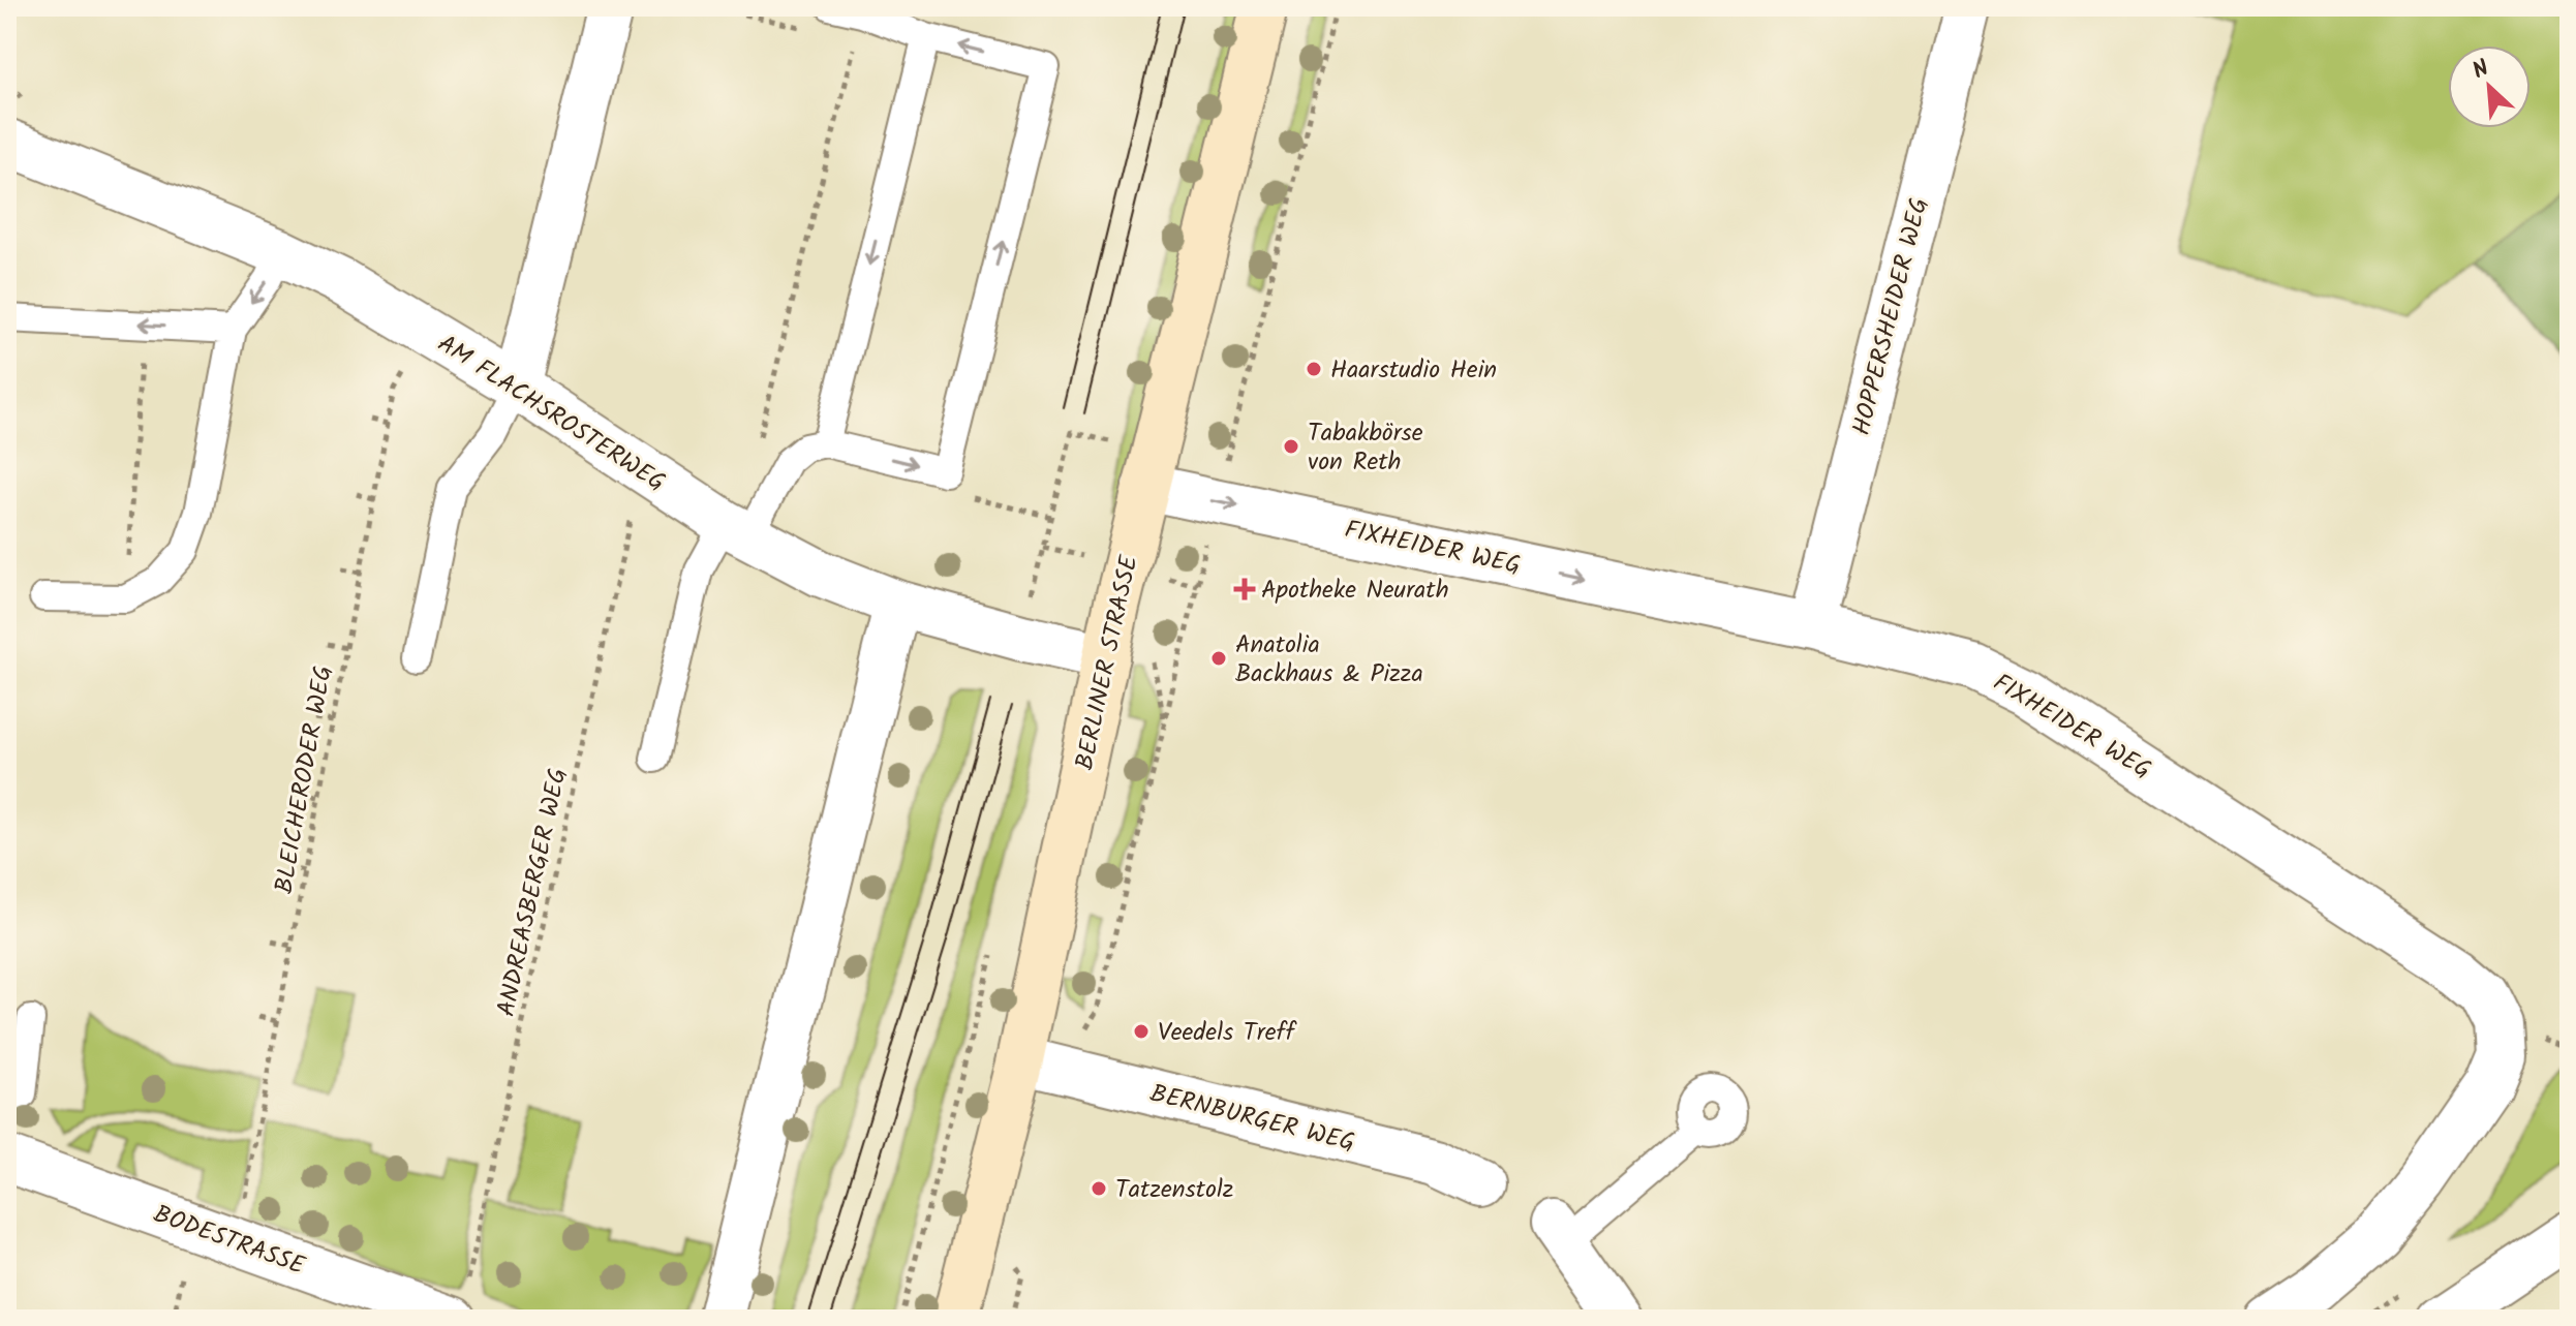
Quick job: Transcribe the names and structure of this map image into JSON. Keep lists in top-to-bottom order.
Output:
{
  "streets": {
    "main road": ["BERLINER STRASSE"],
    "street": [
      "HOPPERSHEIDER WEG",
      "AM FLACHSROSTERWEG",
      "FIXHEIDER WEG",
      "BERNBURGER WEG",
      "BODESTRASSE"
    ],
    "path": ["BLEICHERODER WEG", "ANDREASBERGER WEG"]
  },
  "crossings": [
    ["HOPPERSHEIDER WEG", "FIXHEIDER WEG"],
    ["AM FLACHSROSTERWEG", "BERLINER STRASSE"],
    ["AM FLACHSROSTERWEG", "BLEICHERODER WEG"],
    ["AM FLACHSROSTERWEG", "ANDREASBERGER WEG"],
    ["FIXHEIDER WEG", "BERLINER STRASSE"],
    ["BERLINER STRASSE", "BERNBURGER WEG"],
    ["BLEICHERODER WEG", "BODESTRASSE"],
    ["ANDREASBERGER WEG", "BODESTRASSE"]
  ],
  "places": {
    "other": [
      "Haarstudio Hein",
      "Tabakbörse von Reth",
      "Anatolia Backhaus & Pizza",
      "Veedels Treff",
      "Tatzenstolz"
    ],
    "health": ["Apotheke Neurath"]
  },
  "north": "top left"
}
